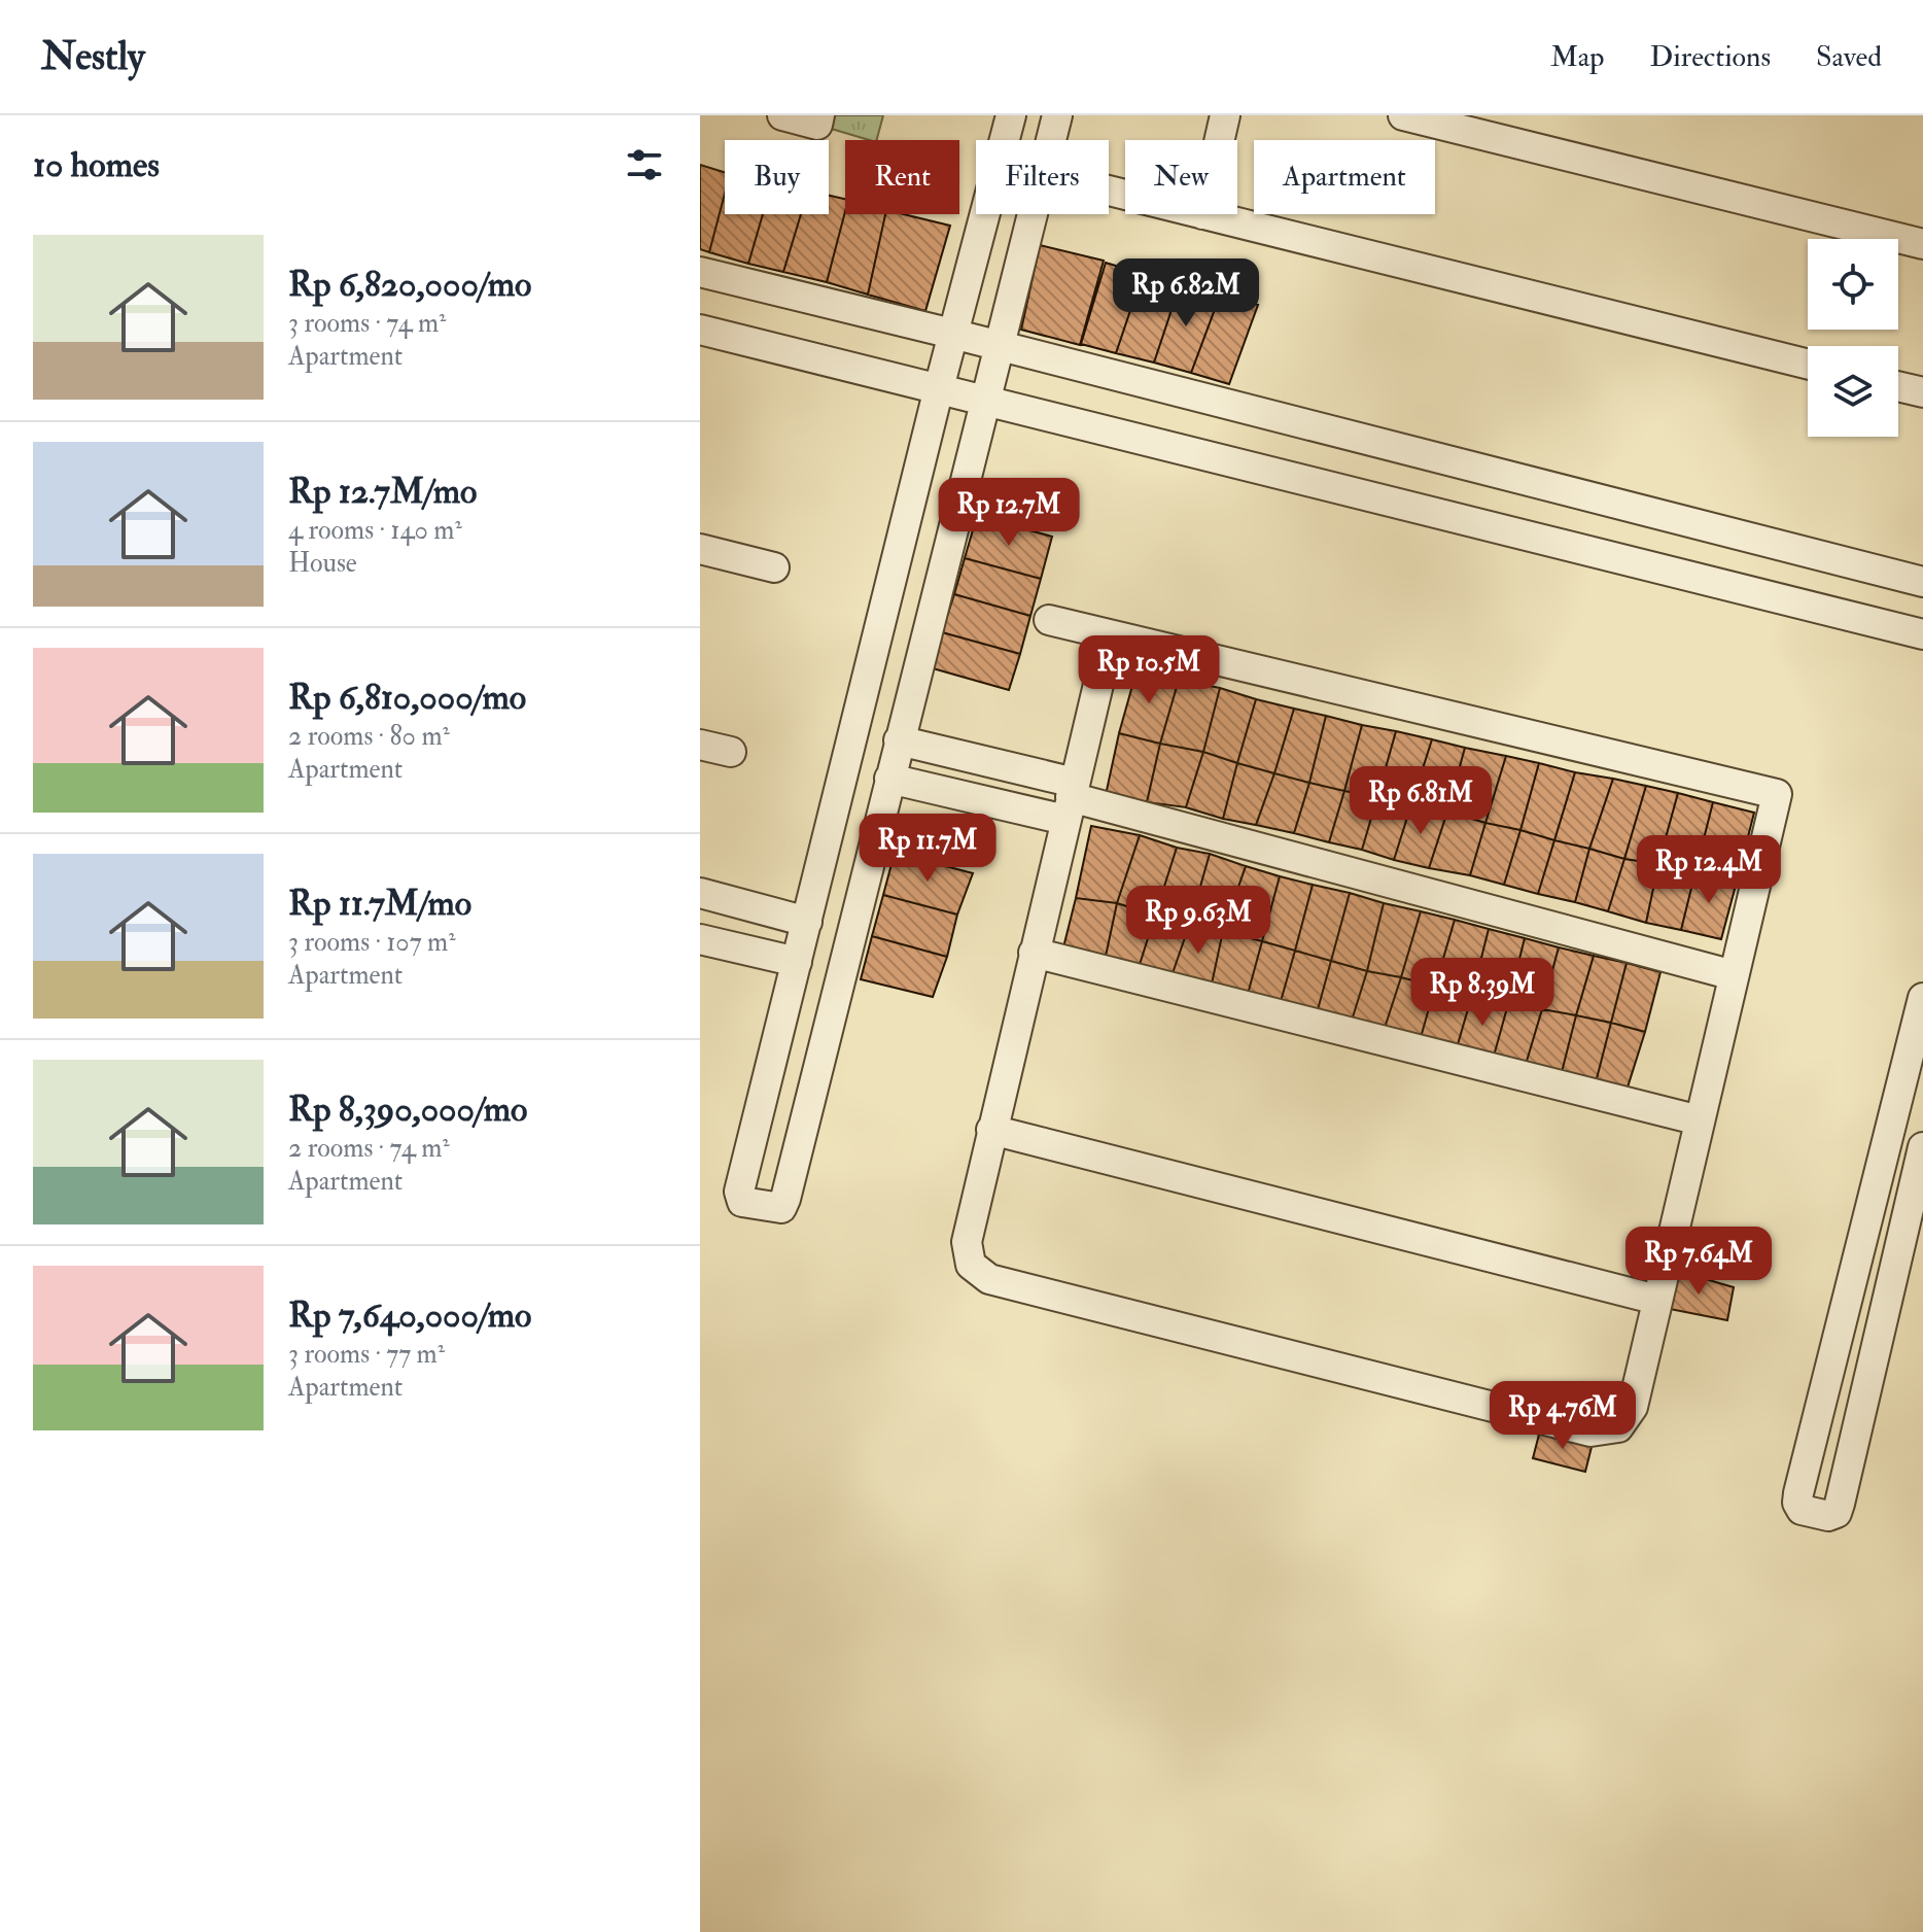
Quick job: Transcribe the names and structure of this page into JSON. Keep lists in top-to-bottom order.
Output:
{
  "page": {
    "header": "Nestly",
    "nav": ["Map", "Directions", "Saved"],
    "heading": "10 homes",
    "chip": [
      "Buy",
      "Rent",
      "Filters",
      "New",
      "Apartment"
    ],
    "list": [
      {
        "name": "Rp 6,820,000/mo",
        "note": "3 rooms · 74 m² · Apartment"
      },
      {
        "name": "Rp 12.7M/mo",
        "note": "4 rooms · 140 m² · House"
      },
      {
        "name": "Rp 6,810,000/mo",
        "note": "2 rooms · 80 m² · Apartment"
      },
      {
        "name": "Rp 11.7M/mo",
        "note": "3 rooms · 107 m² · Apartment"
      },
      {
        "name": "Rp 8,390,000/mo",
        "note": "2 rooms · 74 m² · Apartment"
      },
      {
        "name": "Rp 7,640,000/mo",
        "note": "3 rooms · 77 m² · Apartment"
      }
    ],
    "price": [
      "Rp 6.82M",
      "Rp 12.7M",
      "Rp 10.5M",
      "Rp 6.81M",
      "Rp 11.7M",
      "Rp 12.4M",
      "Rp 9.63M",
      "Rp 8.39M",
      "Rp 7.64M",
      "Rp 4.76M"
    ]
  }
}
